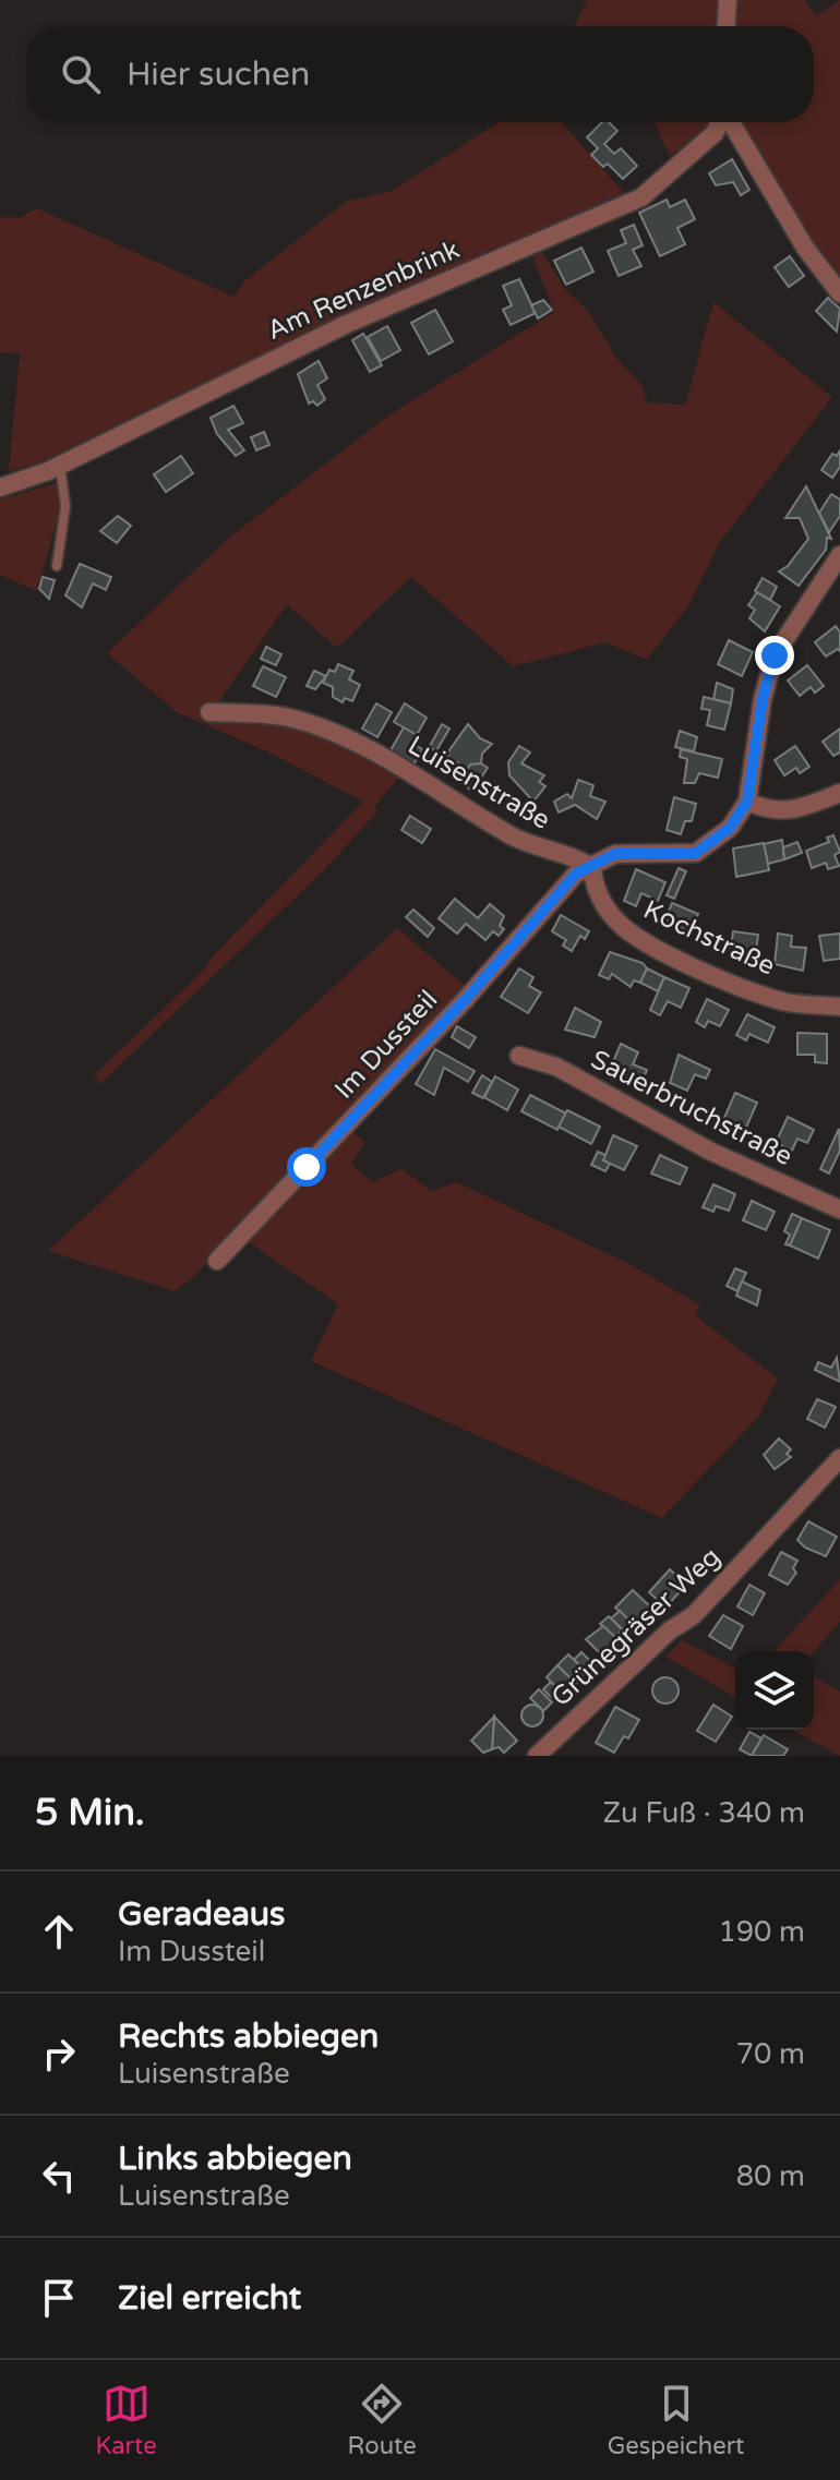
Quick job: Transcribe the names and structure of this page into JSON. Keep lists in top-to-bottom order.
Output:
{
  "streets": {
    "street": [
      "Am Renzenbrink",
      "Luisenstraße",
      "Kochstraße",
      "Im Dussteil",
      "Sauerbruchstraße",
      "Grünegräser Weg"
    ]
  },
  "crossings": [
    ["Luisenstraße", "Kochstraße"],
    ["Luisenstraße", "Im Dussteil"],
    ["Kochstraße", "Im Dussteil"]
  ],
  "page": {
    "search": "Hier suchen",
    "heading": ["5 Min.", "Zu Fuß · 340 m"],
    "list": [
      ["Geradeaus", "Im Dussteil", "190 m"],
      ["Rechts abbiegen", "Luisenstraße", "70 m"],
      ["Links abbiegen", "Luisenstraße", "80 m"],
      "Ziel erreicht"
    ],
    "nav": ["Karte", "Route", "Gespeichert"]
  }
}
